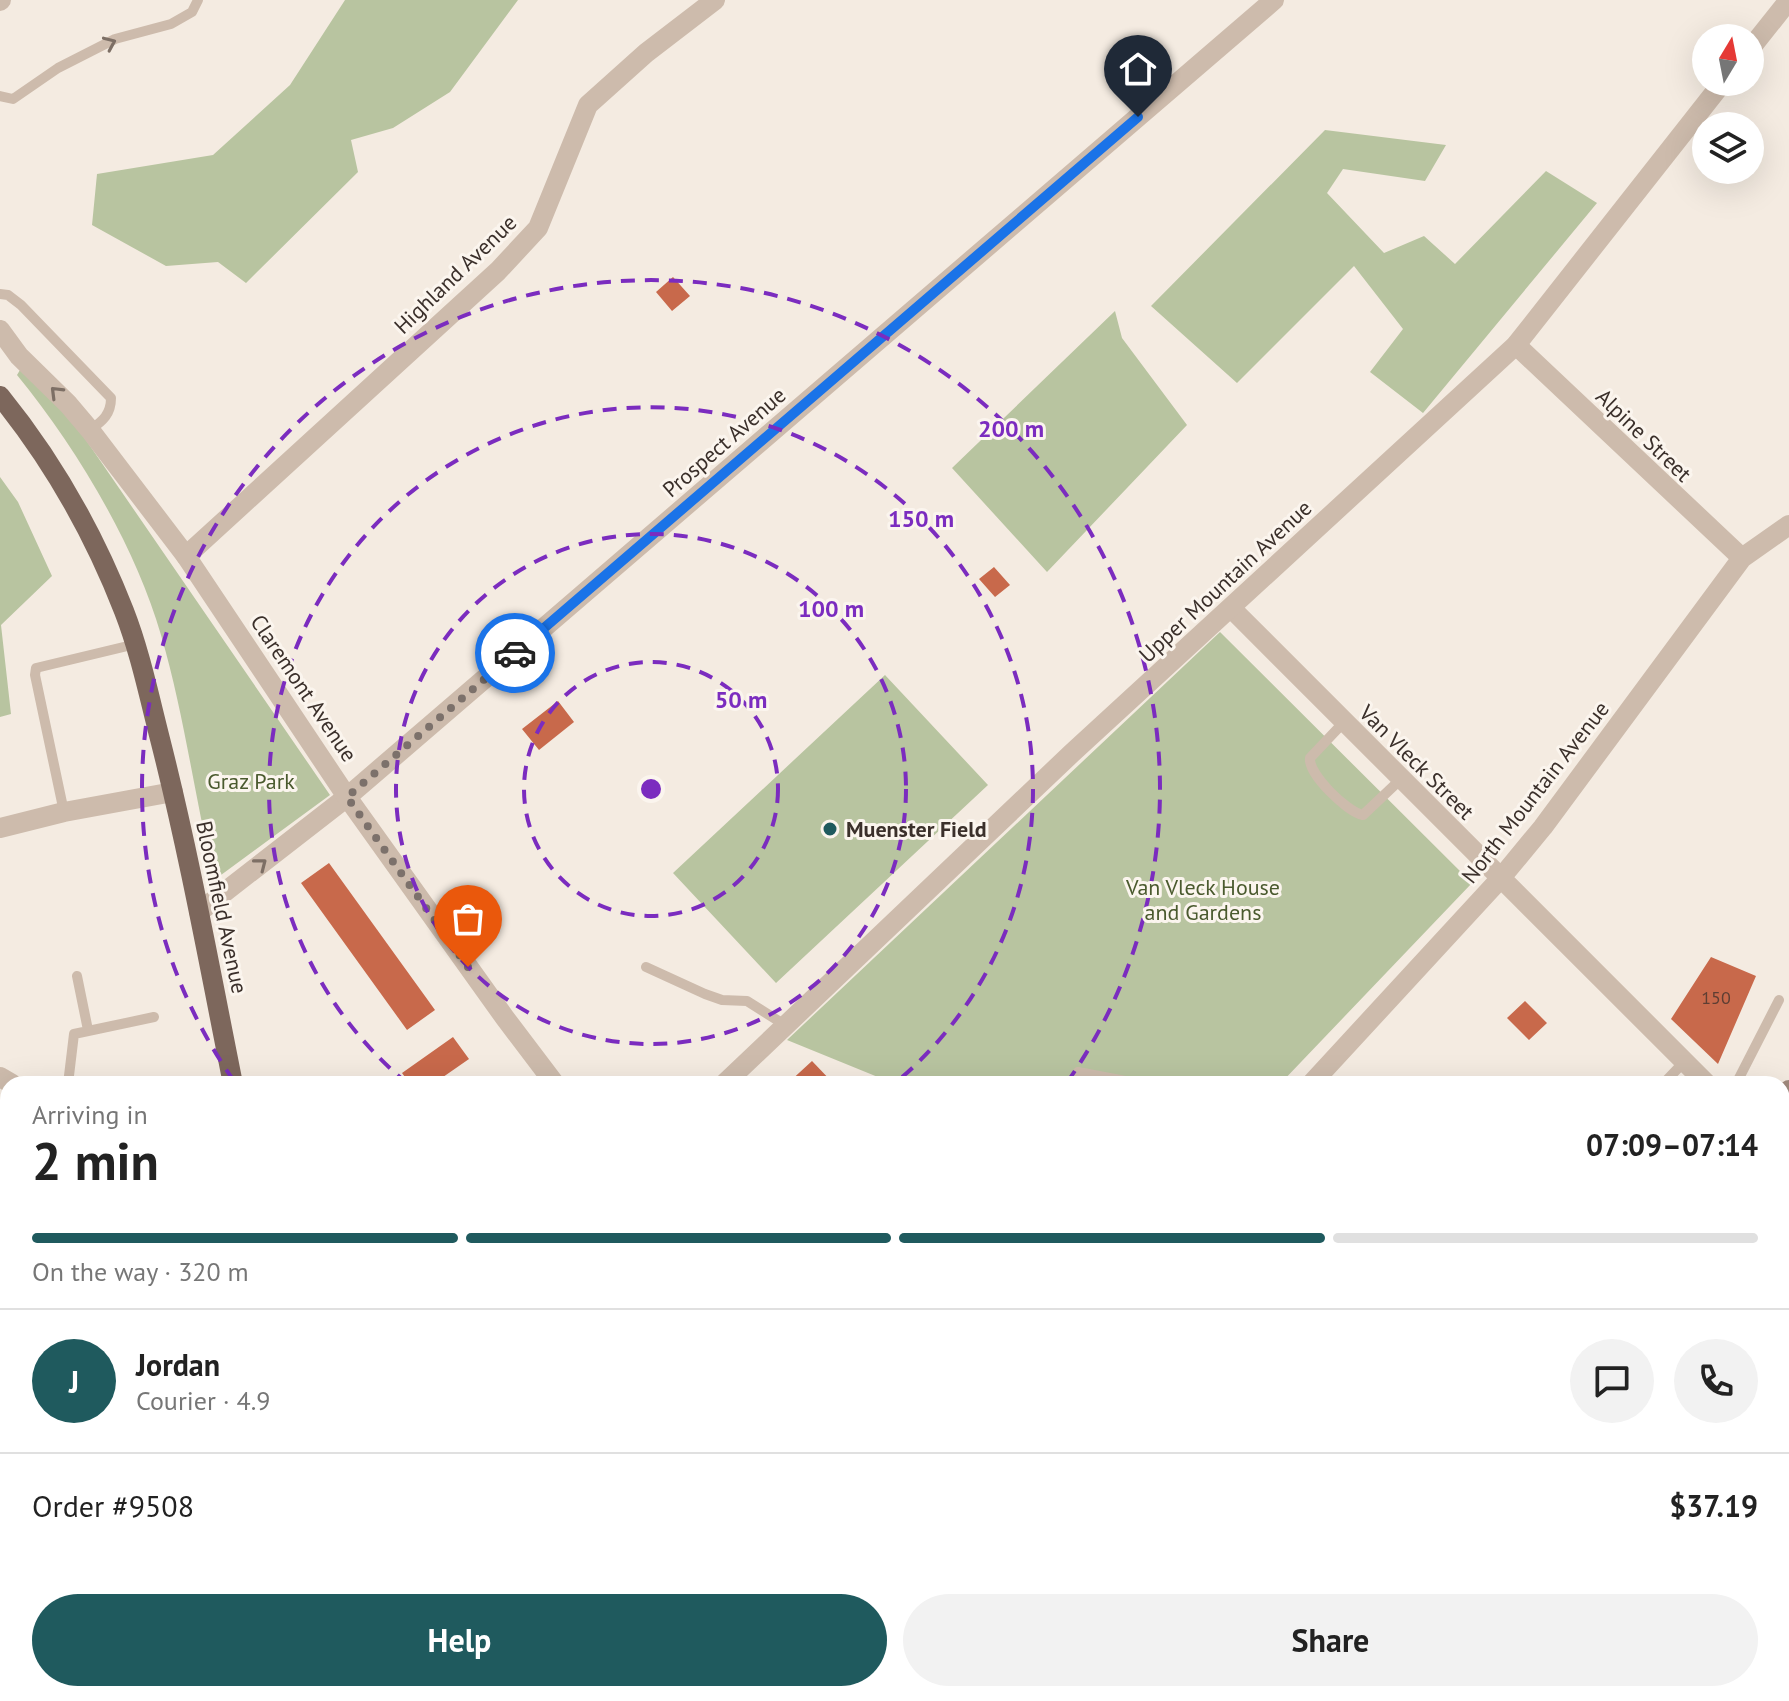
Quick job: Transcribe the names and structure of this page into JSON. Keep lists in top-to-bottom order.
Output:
{
  "streets": {
    "main road": ["Bloomfield Avenue"],
    "street": [
      "Highland Avenue",
      "Alpine Street",
      "Prospect Avenue",
      "Upper Mountain Avenue",
      "Claremont Avenue",
      "Van Vleck Street",
      "North Mountain Avenue"
    ]
  },
  "crossings": [
    ["Highland Avenue", "Claremont Avenue"],
    ["Alpine Street", "Upper Mountain Avenue"],
    ["Alpine Street", "North Mountain Avenue"],
    ["Prospect Avenue", "Claremont Avenue"],
    ["Prospect Avenue", "Bloomfield Avenue"],
    ["Upper Mountain Avenue", "Van Vleck Street"],
    ["Van Vleck Street", "North Mountain Avenue"]
  ],
  "parks": ["Graz Park", "Van Vleck House and Gardens"],
  "places": ["Muenster Field"],
  "house_numbers": ["150"],
  "north": "top",
  "page": {
    "heading": ["2 min", "Arriving in", "07:09–07:14"],
    "panel": [
      "Jordan",
      "Courier · 4.9",
      "Order #9508",
      "$37.19"
    ],
    "bar": "On the way · 320 m",
    "round": "J",
    "buttons": ["Help", "Share"]
  },
  "rings": [
    "200 m",
    "150 m",
    "100 m",
    "50 m"
  ]
}
